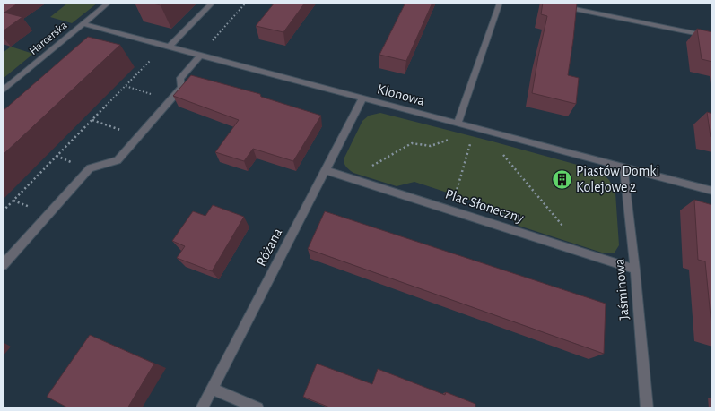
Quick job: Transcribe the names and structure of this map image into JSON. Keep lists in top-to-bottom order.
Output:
{
  "streets": {
    "street": [
      "Harcerska",
      "Klonowa",
      "Plac Słoneczny",
      "Różana",
      "Jaśminowa"
    ]
  },
  "crossings": [
    ["Harcerska", "Klonowa"],
    ["Klonowa", "Różana"],
    ["Klonowa", "Jaśminowa"],
    ["Plac Słoneczny", "Różana"],
    ["Plac Słoneczny", "Jaśminowa"]
  ],
  "places": {
    "building": ["Piastów Domki Kolejowe 2"]
  }
}
